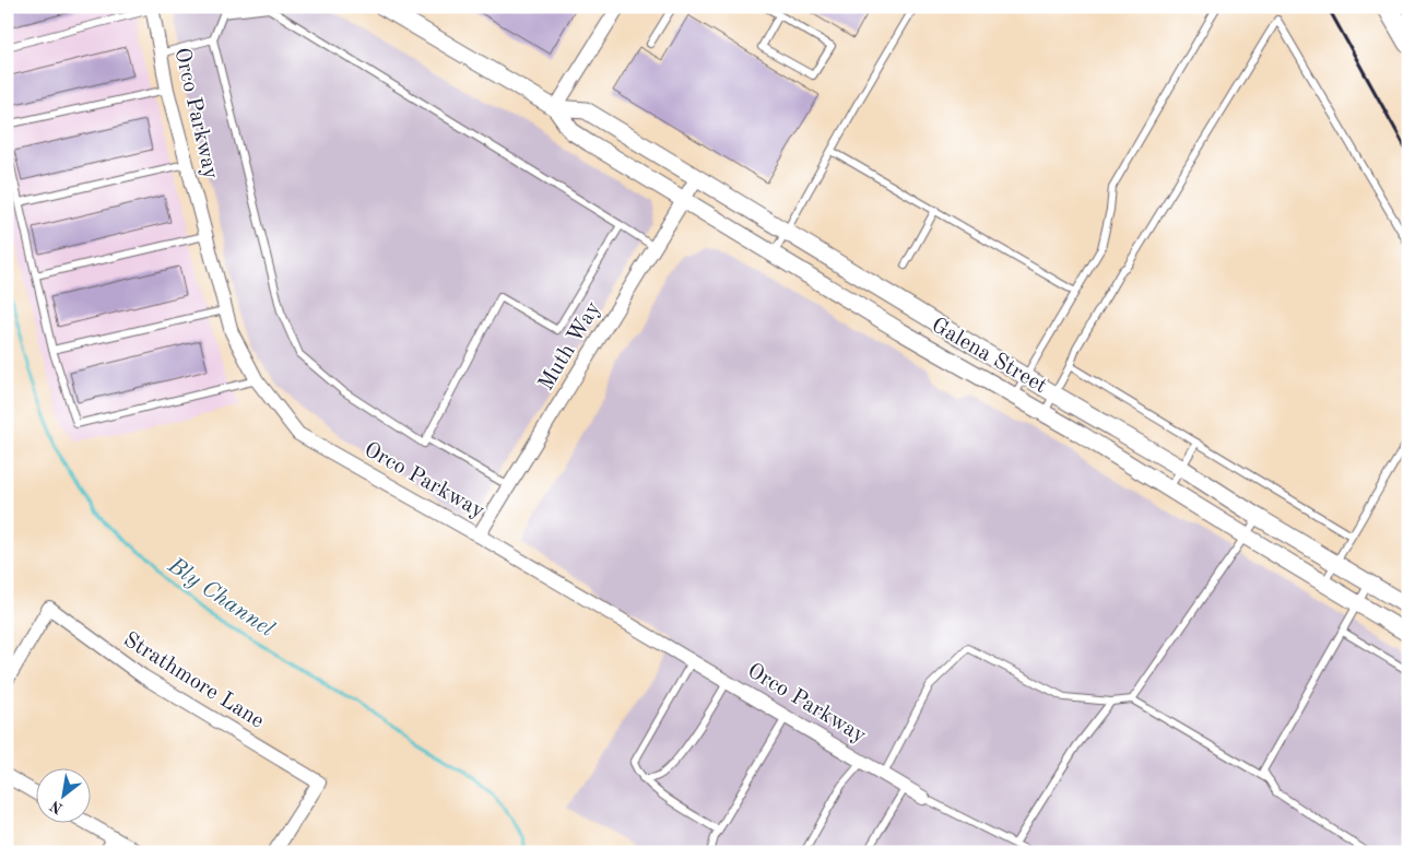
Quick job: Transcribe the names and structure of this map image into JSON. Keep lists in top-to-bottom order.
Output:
{
  "streets": {
    "street": [
      "Orco Parkway",
      "Muth Way",
      "Galena Street",
      "Strathmore Lane"
    ]
  },
  "crossings": [
    ["Orco Parkway", "Muth Way"],
    ["Muth Way", "Galena Street"]
  ],
  "water": ["Bly Channel"],
  "north": "bottom left"
}
